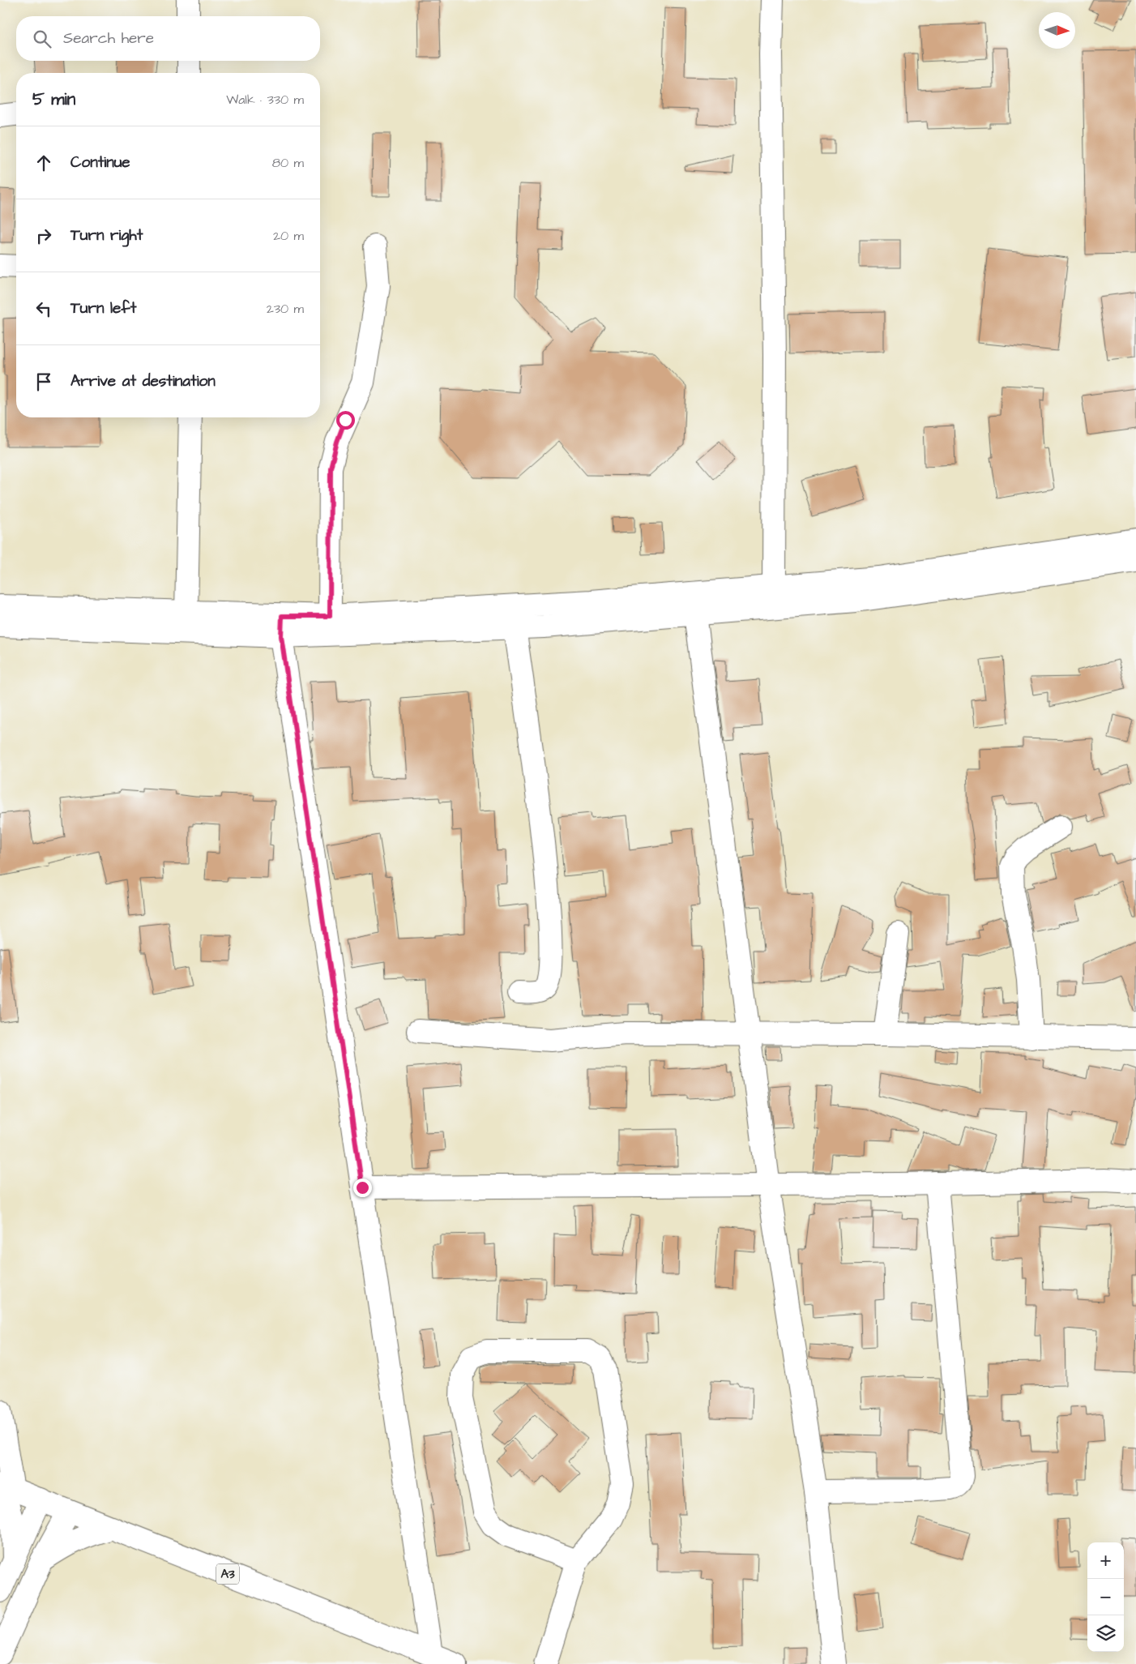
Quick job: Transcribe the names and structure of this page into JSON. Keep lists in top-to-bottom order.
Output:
{
  "streets": {
    "main road": ["A3"]
  },
  "north": "right",
  "page": {
    "search": "Search here",
    "heading": ["5 min", "Walk · 330 m"],
    "list": [
      ["Continue", "80 m"],
      ["Turn right", "20 m"],
      ["Turn left", "230 m"],
      "Arrive at destination"
    ],
    "map_buttons": ["+", "−"]
  }
}
